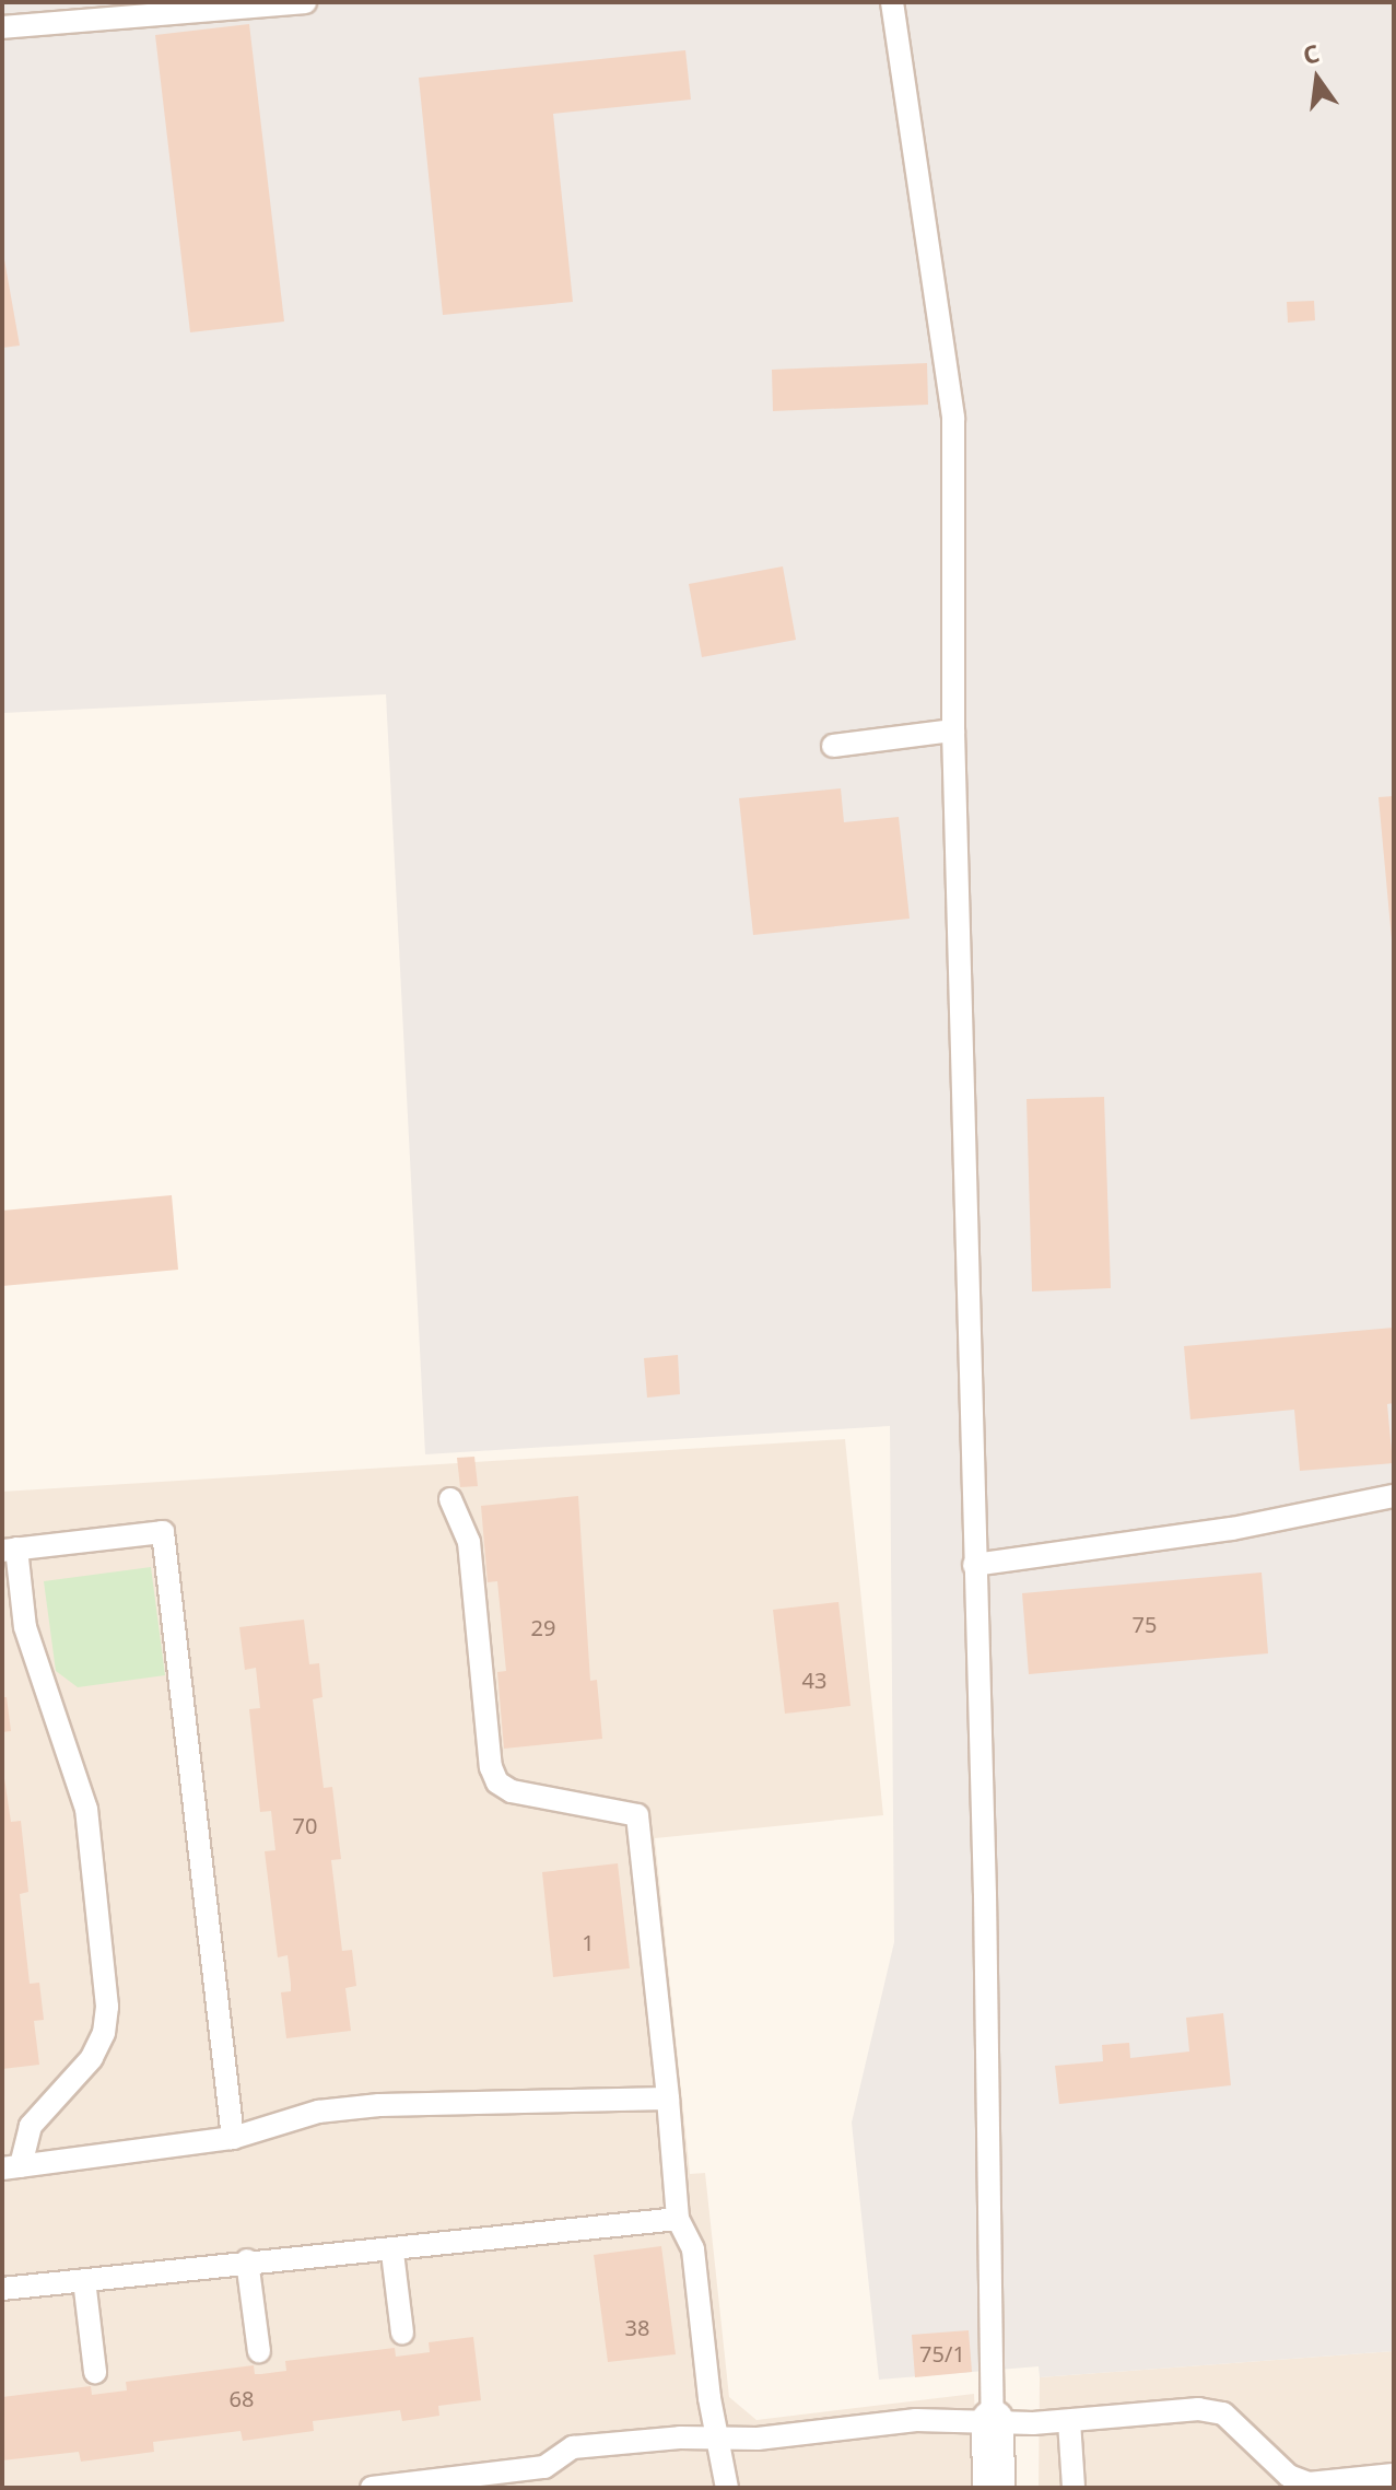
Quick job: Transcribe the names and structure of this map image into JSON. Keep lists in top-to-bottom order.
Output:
{
  "house_numbers": [
    "75",
    "29",
    "43",
    "70",
    "1",
    "38",
    "75/1",
    "68"
  ],
  "north": "top"
}
